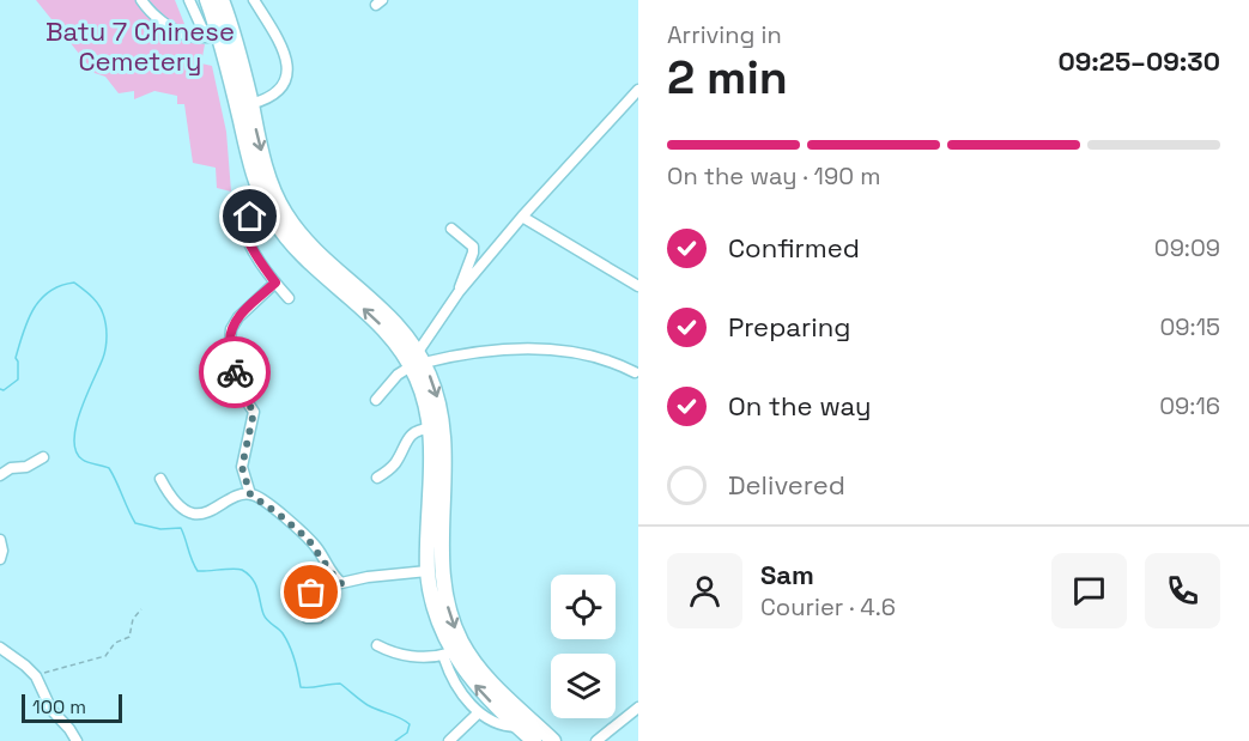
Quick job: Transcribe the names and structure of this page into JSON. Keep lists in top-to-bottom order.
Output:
{
  "parks": ["Batu 7 Chinese Cemetery"],
  "scale_bar": "100 m",
  "page": {
    "heading": ["2 min", "Arriving in", "09:25–09:30"],
    "panel": ["Sam", "Courier · 4.6"],
    "bar": "On the way · 190 m",
    "list": [
      ["Confirmed", "09:09"],
      ["Preparing", "09:15"],
      ["On the way", "09:16"],
      "Delivered"
    ],
    "scale": "100 m"
  }
}
